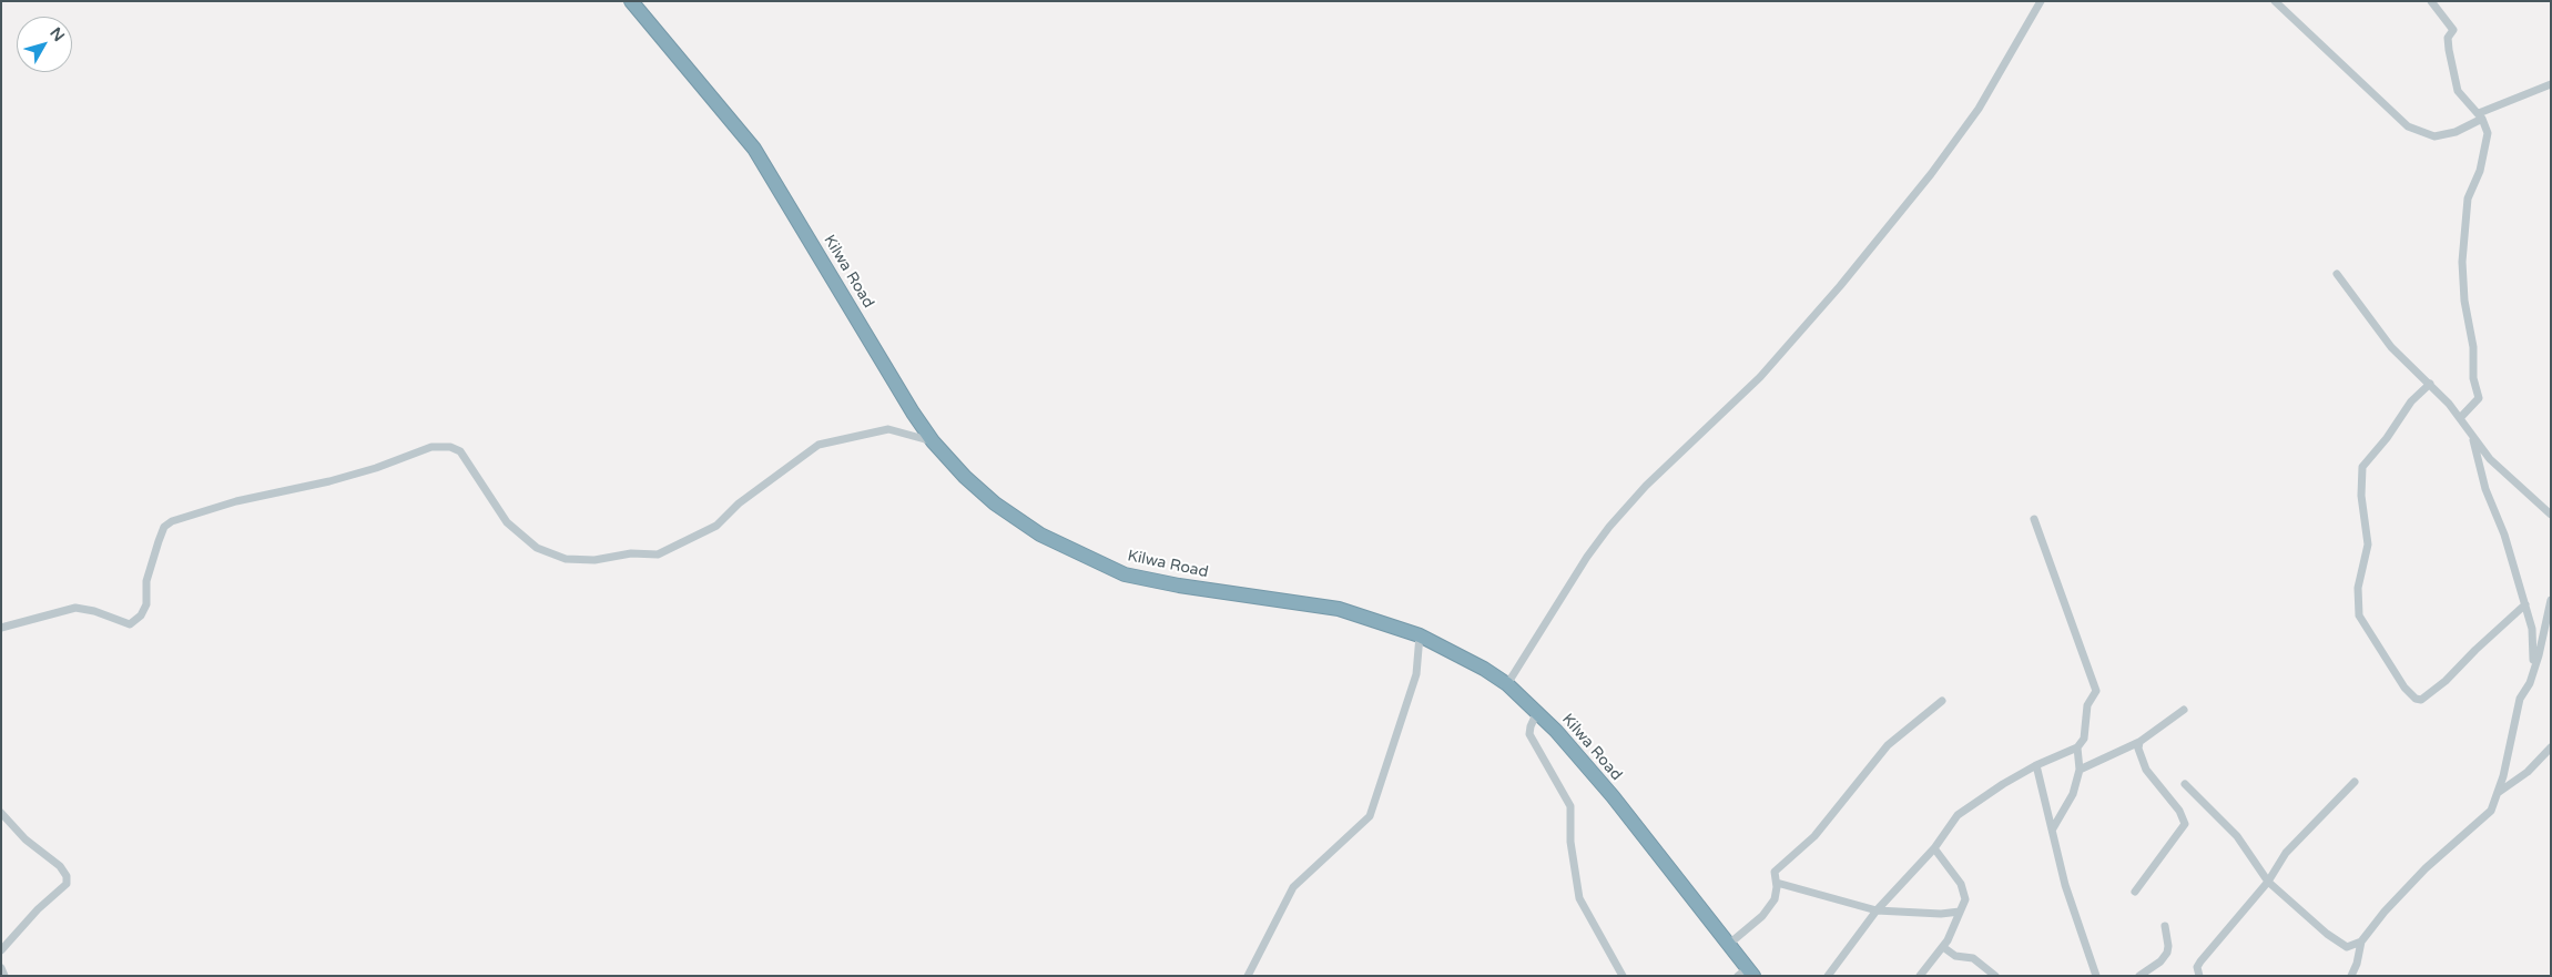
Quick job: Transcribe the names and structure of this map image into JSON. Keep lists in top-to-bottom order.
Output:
{
  "streets": {
    "highway": ["Kilwa Road"]
  },
  "north": "top right"
}
